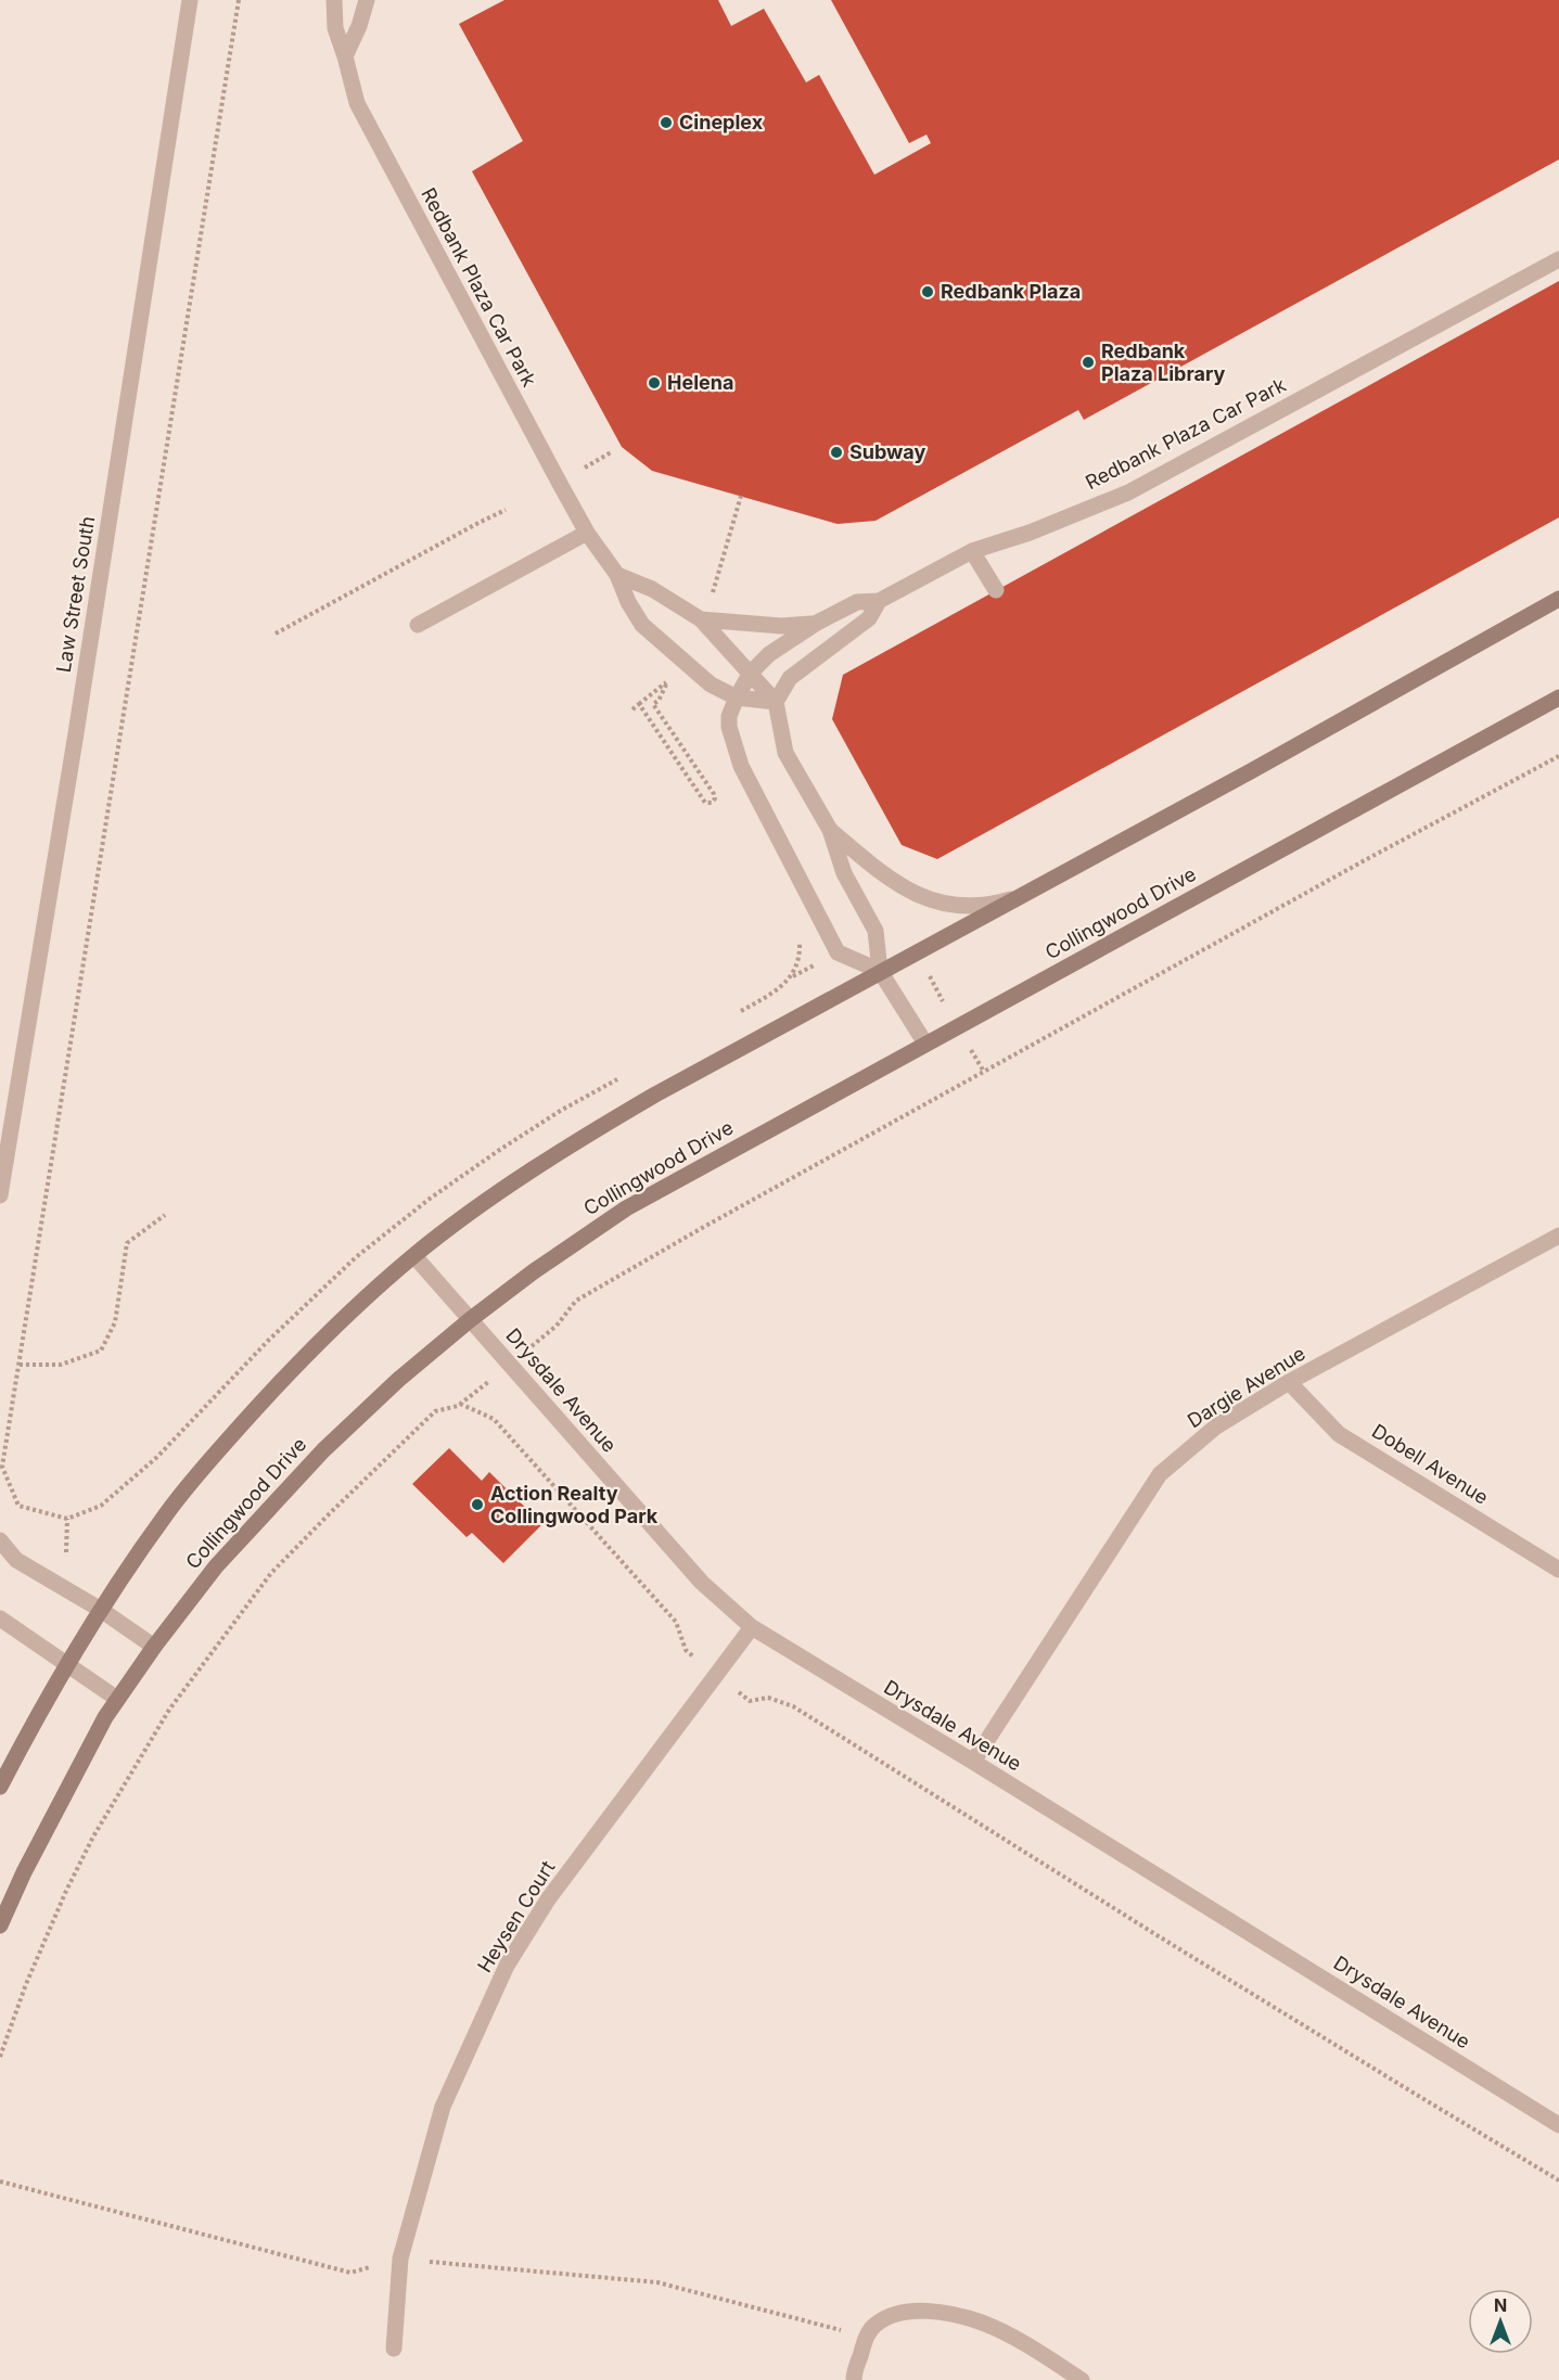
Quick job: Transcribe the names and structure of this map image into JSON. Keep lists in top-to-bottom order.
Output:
{
  "streets": {
    "main road": ["Collingwood Drive"],
    "street": [
      "Redbank Plaza Car Park",
      "Law Street South",
      "Dargie Avenue",
      "Drysdale Avenue",
      "Dobell Avenue",
      "Heysen Court"
    ]
  },
  "crossings": [
    ["Collingwood Drive", "Drysdale Avenue"],
    ["Dargie Avenue", "Drysdale Avenue"],
    ["Dargie Avenue", "Dobell Avenue"],
    ["Drysdale Avenue", "Heysen Court"]
  ],
  "places": [
    "Cineplex",
    "Redbank Plaza",
    "Redbank Plaza Library",
    "Helena",
    "Subway",
    "Action Realty Collingwood Park"
  ],
  "north": "top"
}
